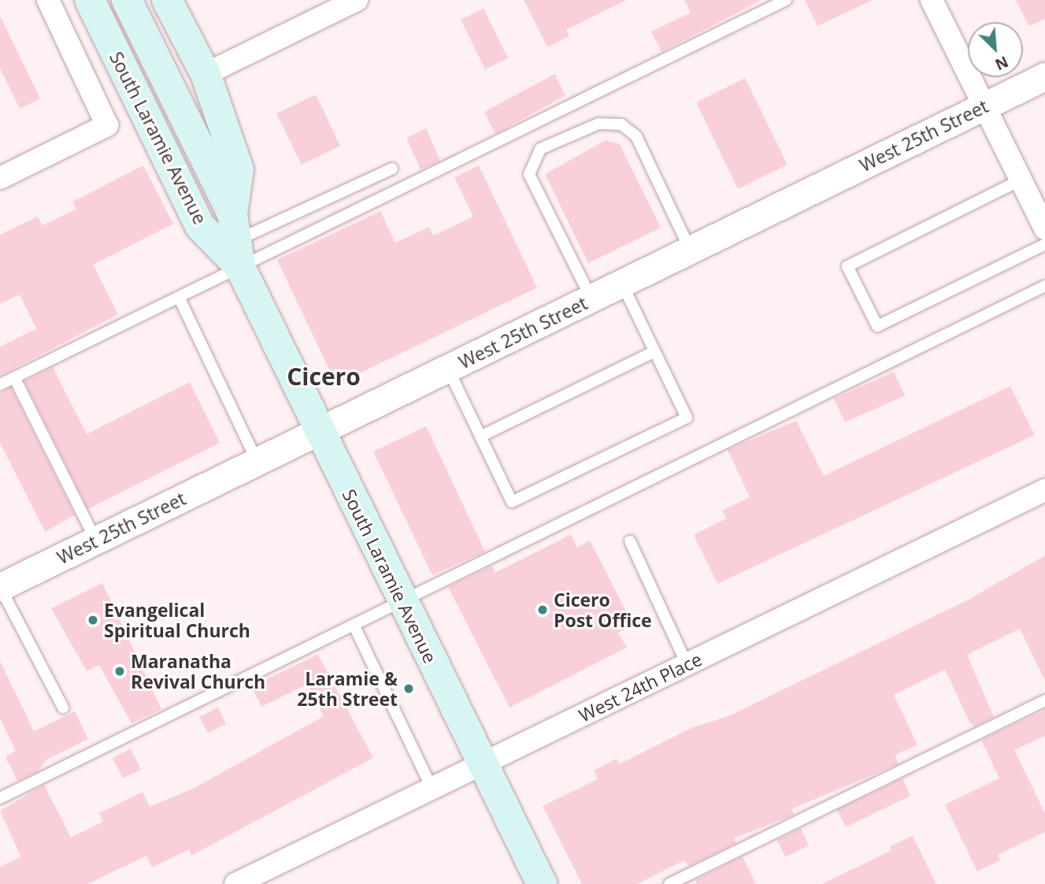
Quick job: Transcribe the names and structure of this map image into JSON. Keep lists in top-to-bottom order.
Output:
{
  "streets": {
    "main road": ["South Laramie Avenue"],
    "street": ["West 25th Street", "West 24th Place"]
  },
  "crossings": [
    ["West 25th Street", "South Laramie Avenue"],
    ["South Laramie Avenue", "West 24th Place"]
  ],
  "districts": ["Cicero"],
  "places": [
    "Cicero Post Office",
    "Evangelical Spiritual Church",
    "Maranatha Revival Church",
    "Laramie & 25th Street"
  ],
  "north": "bottom right"
}
